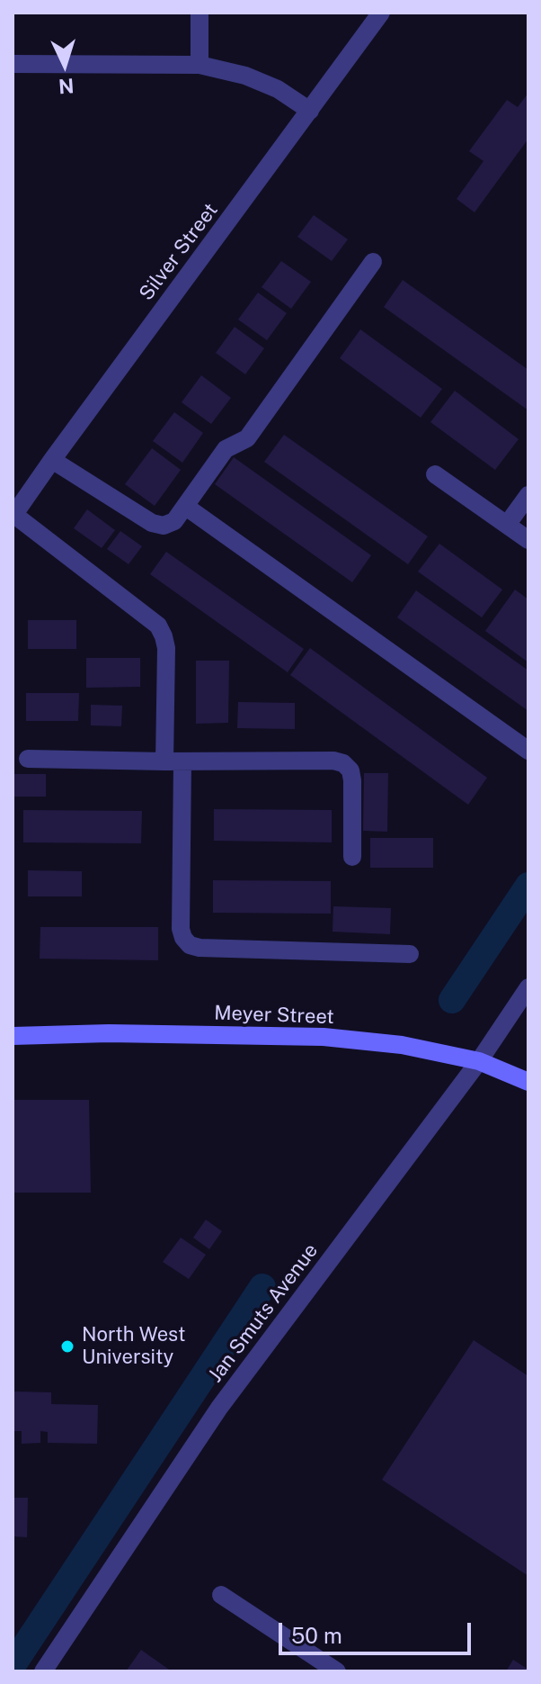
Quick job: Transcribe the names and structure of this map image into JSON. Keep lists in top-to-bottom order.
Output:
{
  "streets": {
    "street": ["Silver Street", "Meyer Street", "Jan Smuts Avenue"]
  },
  "crossings": [
    ["Meyer Street", "Jan Smuts Avenue"]
  ],
  "places": ["North West University"],
  "scale_bar": "50 m",
  "north": "bottom"
}
